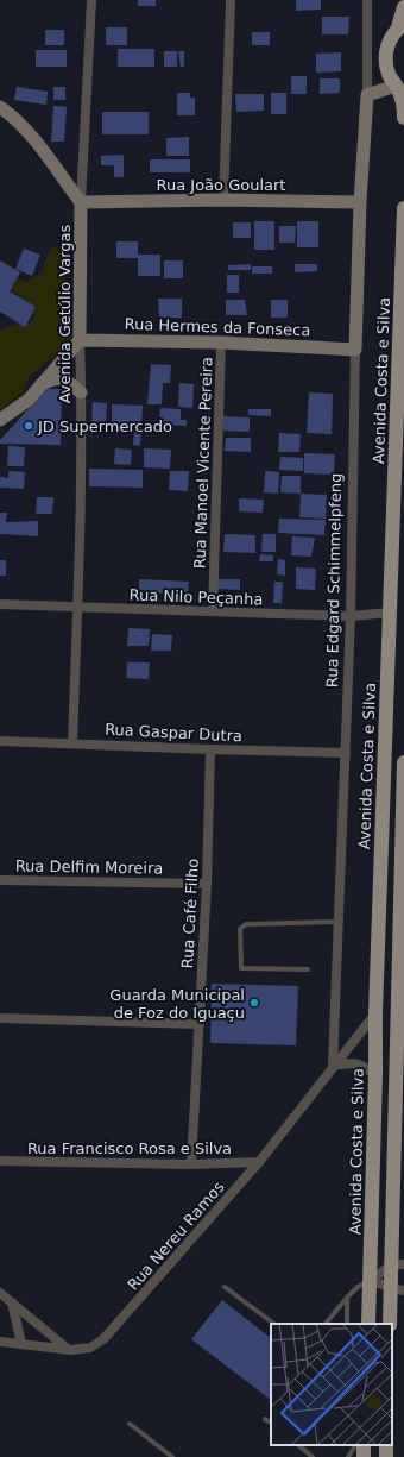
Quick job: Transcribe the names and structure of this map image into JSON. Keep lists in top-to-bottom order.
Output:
{
  "streets": {
    "main road": ["Avenida Costa e Silva"],
    "street": [
      "Rua João Goulart",
      "Avenida Getúlio Vargas",
      "Rua Hermes da Fonseca",
      "Rua Manoel Vicente Pereira",
      "Rua Edgard Schimmelpfeng",
      "Rua Nilo Peçanha",
      "Rua Gaspar Dutra",
      "Rua Delfim Moreira",
      "Rua Café Filho",
      "Rua Francisco Rosa e Silva",
      "Rua Nereu Ramos"
    ]
  },
  "crossings": [
    ["Rua João Goulart", "Avenida Getúlio Vargas"],
    ["Rua João Goulart", "Rua Edgard Schimmelpfeng"],
    ["Avenida Getúlio Vargas", "Rua Hermes da Fonseca"],
    ["Avenida Getúlio Vargas", "Rua Nilo Peçanha"],
    ["Avenida Getúlio Vargas", "Rua Gaspar Dutra"],
    ["Rua Hermes da Fonseca", "Rua Manoel Vicente Pereira"],
    ["Rua Hermes da Fonseca", "Rua Edgard Schimmelpfeng"],
    ["Avenida Costa e Silva", "Rua Nilo Peçanha"],
    ["Avenida Costa e Silva", "Rua Nereu Ramos"],
    ["Rua Manoel Vicente Pereira", "Rua Nilo Peçanha"],
    ["Rua Edgard Schimmelpfeng", "Rua Nilo Peçanha"],
    ["Rua Edgard Schimmelpfeng", "Rua Gaspar Dutra"],
    ["Rua Edgard Schimmelpfeng", "Rua Nereu Ramos"],
    ["Rua Gaspar Dutra", "Rua Café Filho"],
    ["Rua Delfim Moreira", "Rua Café Filho"],
    ["Rua Café Filho", "Rua Francisco Rosa e Silva"],
    ["Rua Francisco Rosa e Silva", "Rua Nereu Ramos"]
  ],
  "places": ["JD Supermercado", "Guarda Municipal de Foz do Iguaçu"]
}
